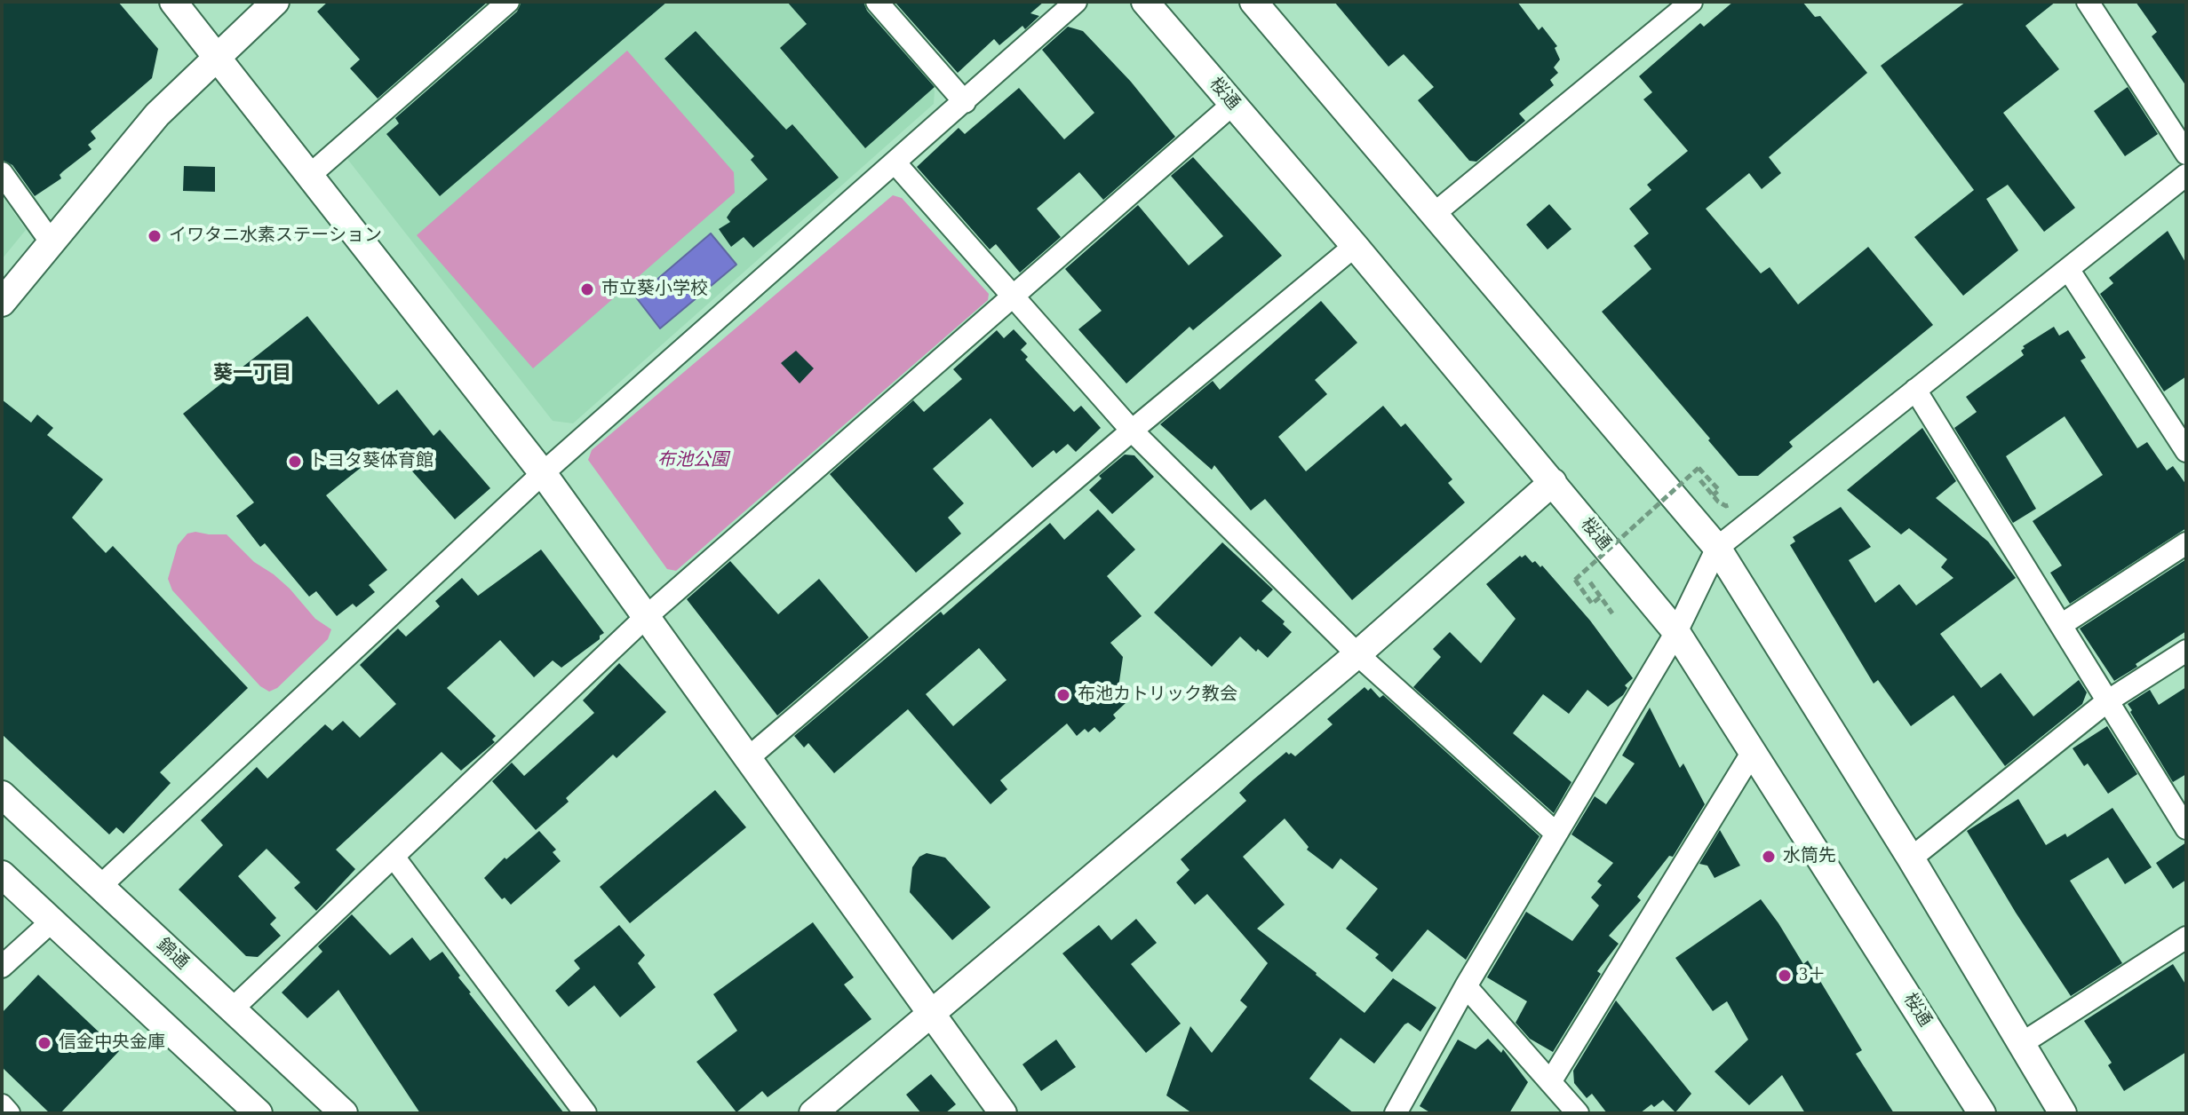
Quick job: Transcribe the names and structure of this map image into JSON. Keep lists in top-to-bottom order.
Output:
{
  "streets": {
    "street": ["桜通", "錦通"]
  },
  "districts": ["葵一丁目"],
  "parks": ["布池公園"],
  "places": [
    "イワタニ水素ステーション",
    "市立葵小学校",
    "トヨタ葵体育館",
    "布池カトリック教会",
    "水筒先",
    "3＋",
    "信金中央金庫"
  ]
}
